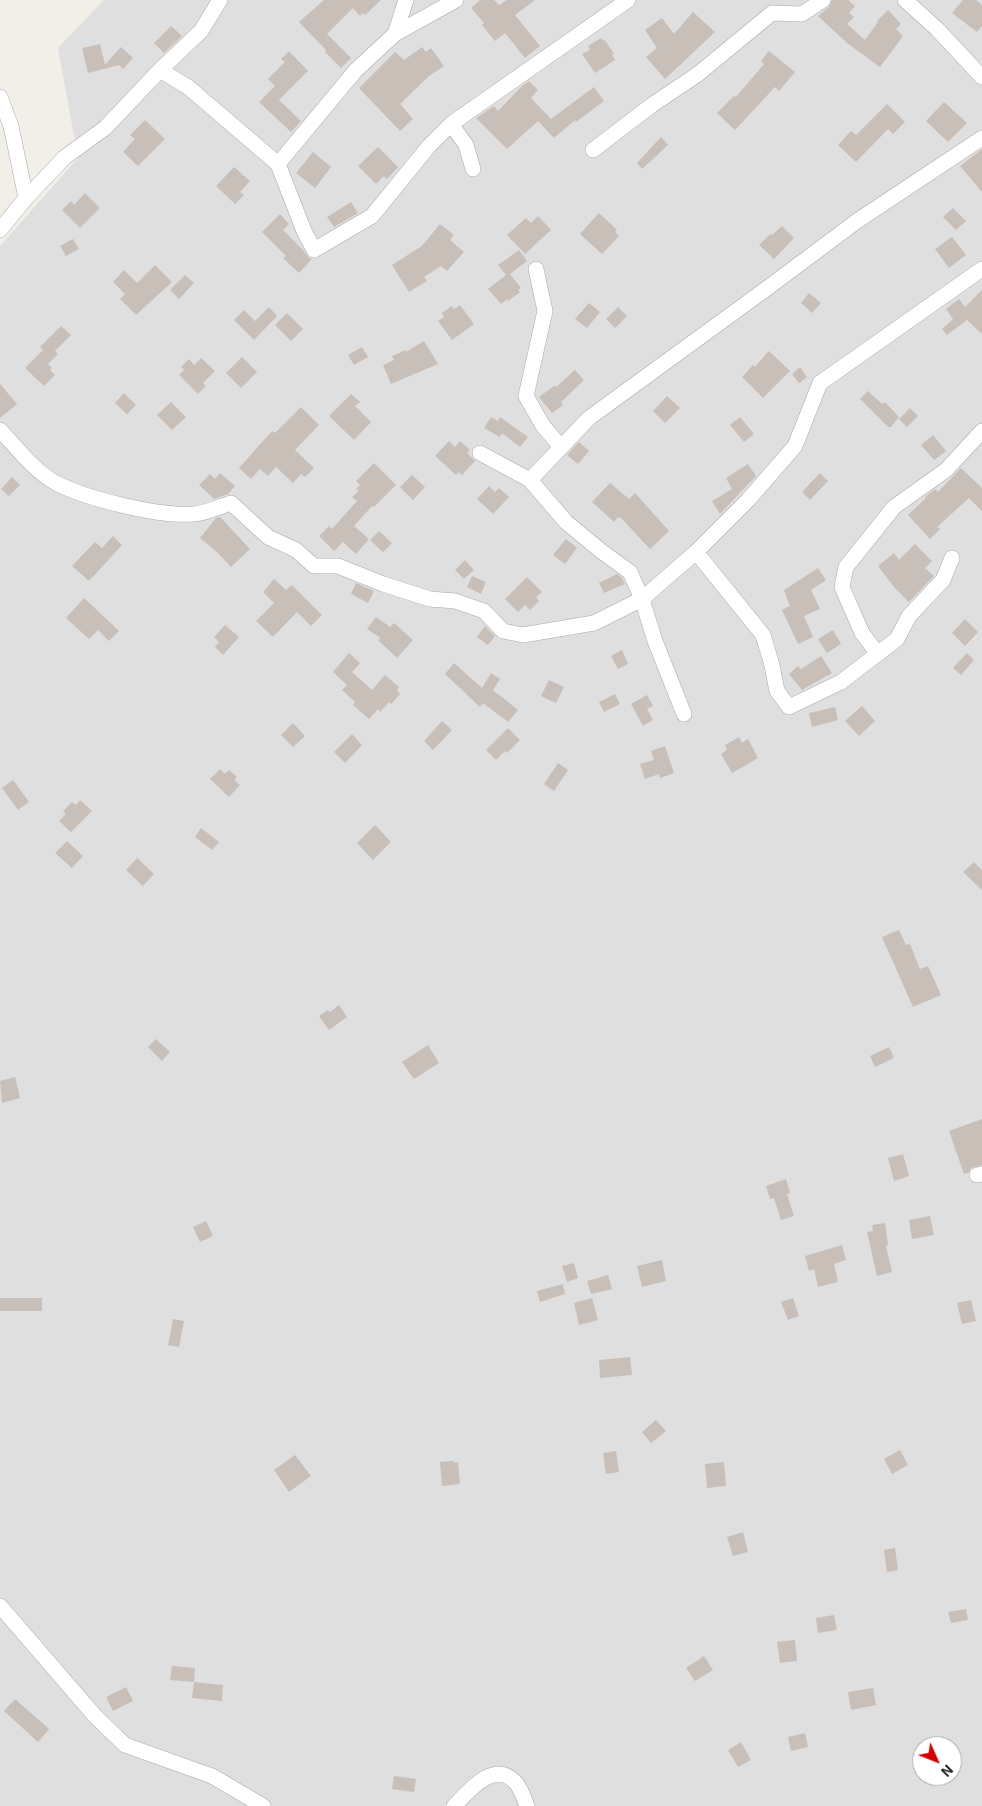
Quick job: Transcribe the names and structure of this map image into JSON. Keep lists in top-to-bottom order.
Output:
{
  "north": "bottom right"
}
